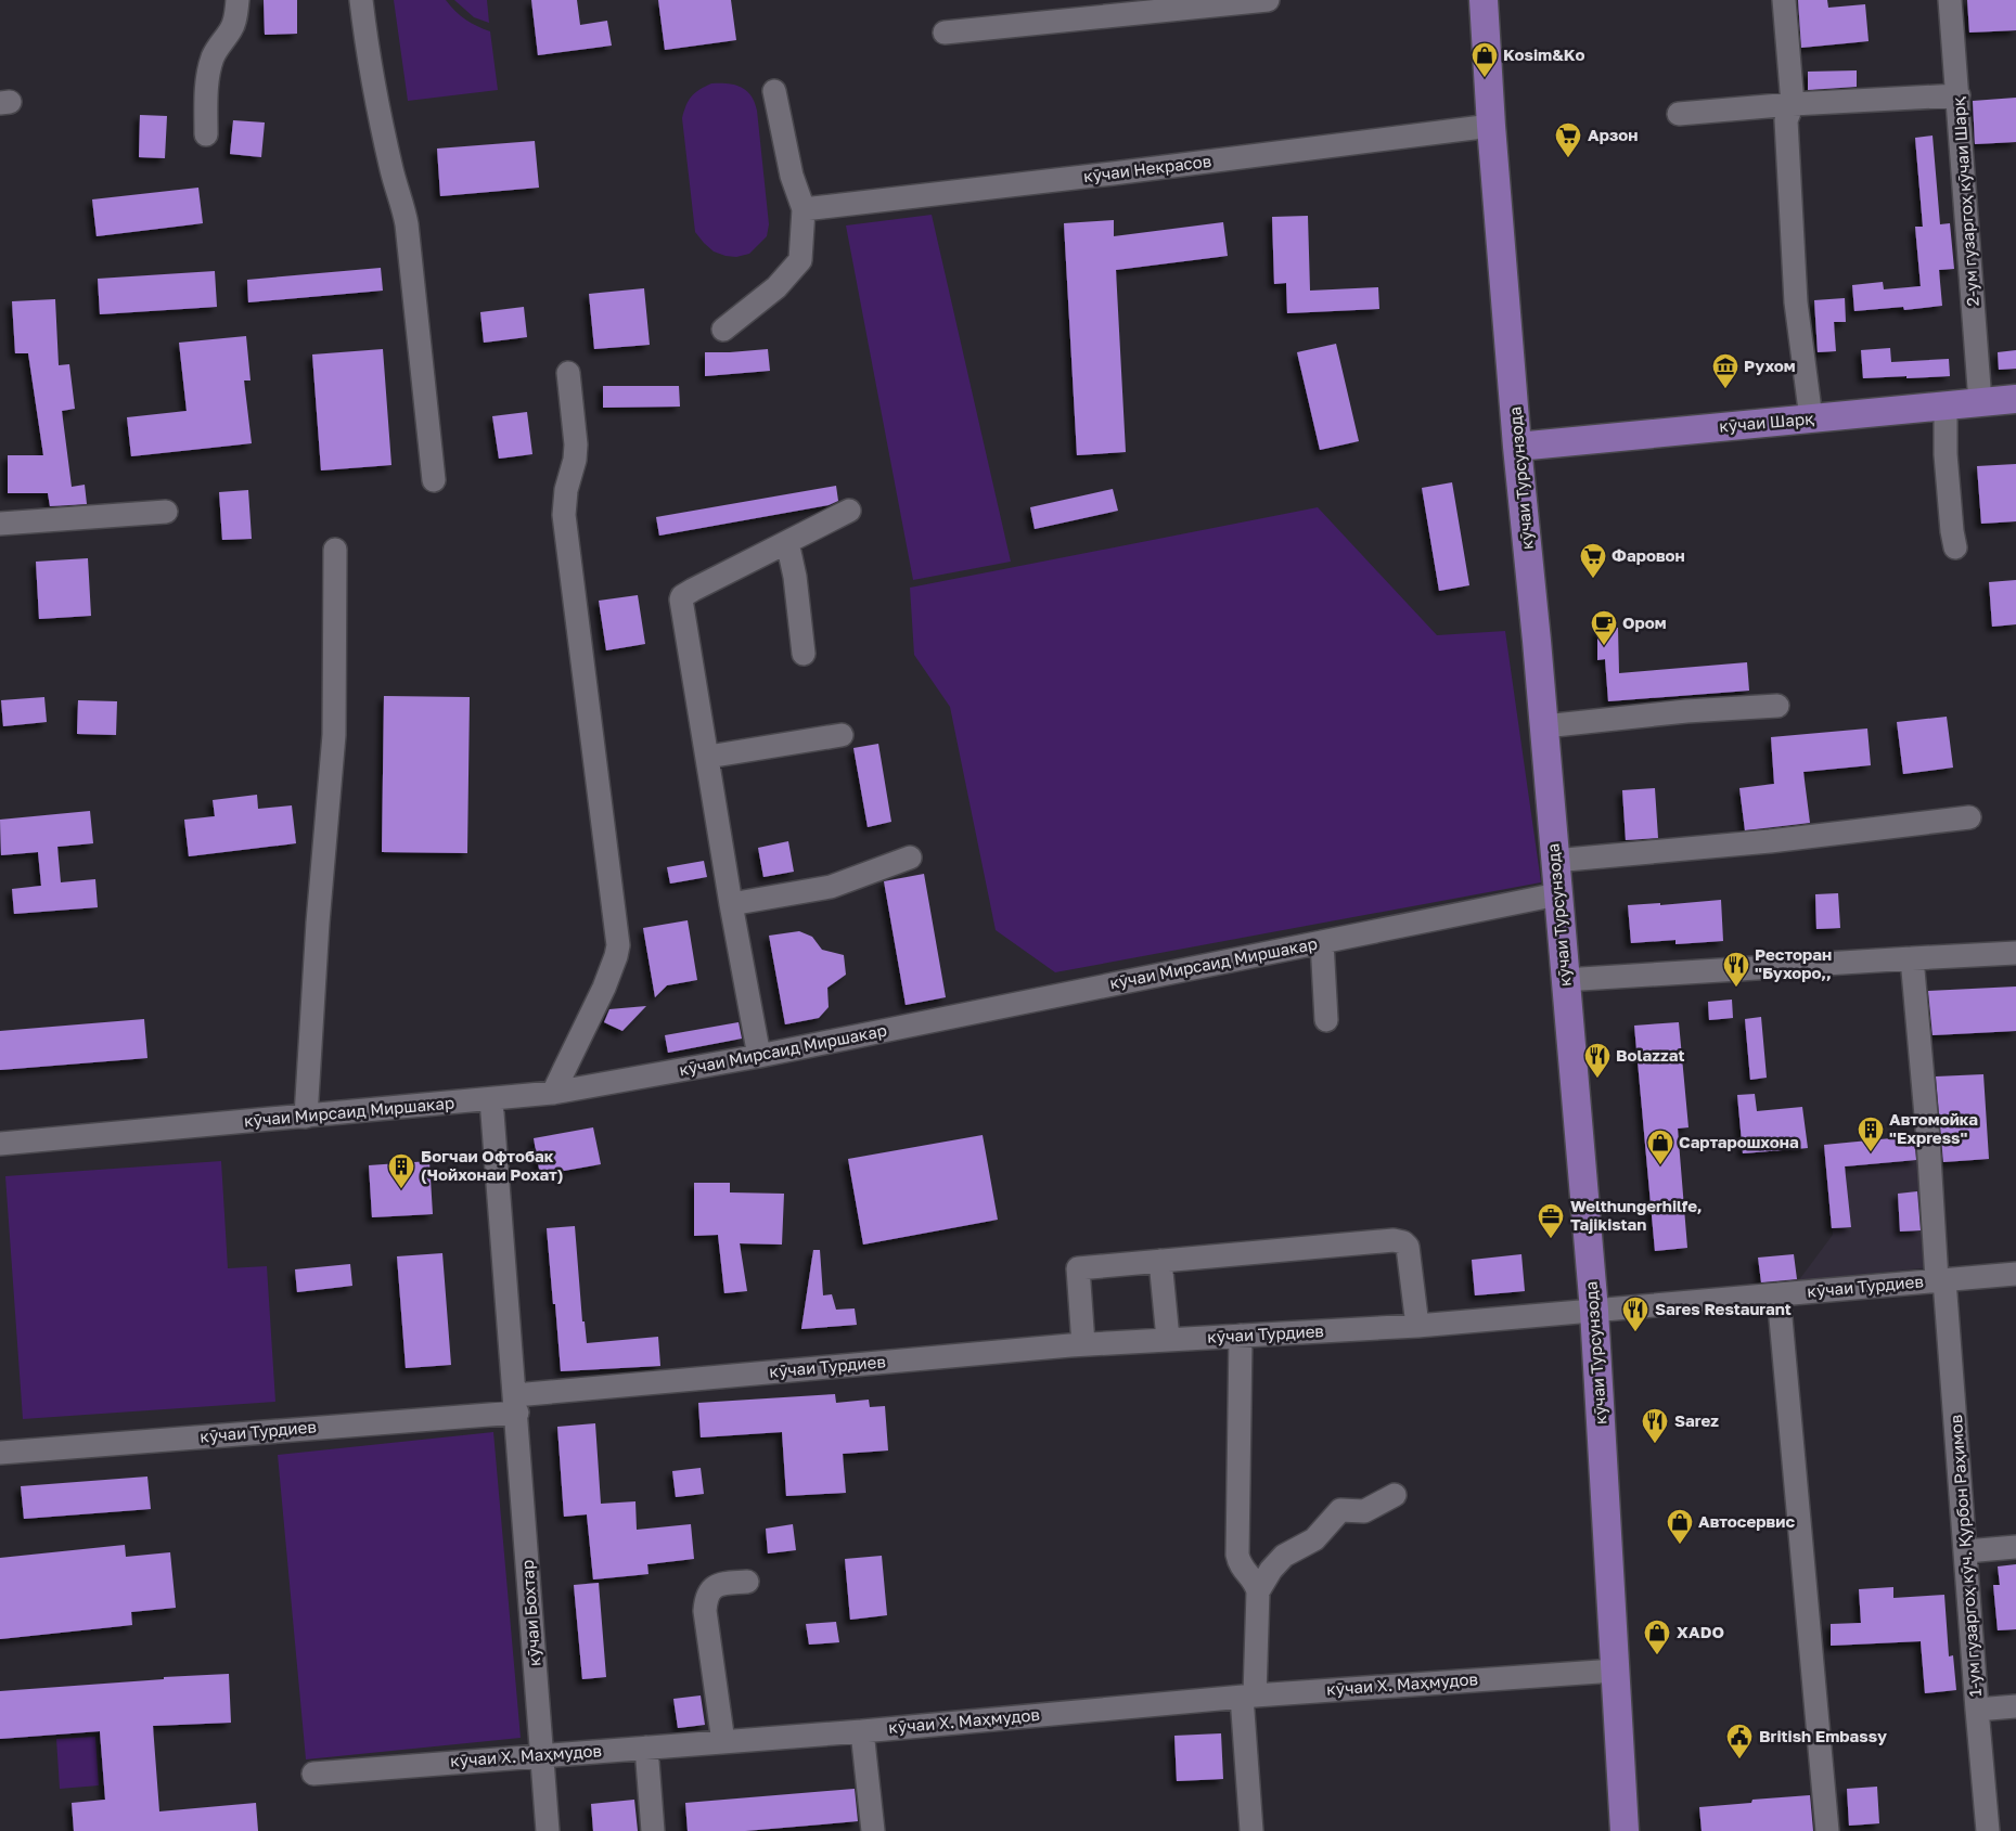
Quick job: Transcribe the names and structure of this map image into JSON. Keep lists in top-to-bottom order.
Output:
{
  "streets": {
    "main road": ["кӯчаи Шарқ", "кӯчаи Турсунзода"],
    "street": [
      "кӯчаи Некрасов",
      "2-ум гузаргоҳ кӯчаи Шарқ",
      "кӯчаи Мирсаид Миршакар",
      "кӯчаи Турдиев",
      "1-ум гузаргоҳ кӯч. Қурбон Раҳимов",
      "кӯчаи Бохтар",
      "кӯчаи Х. Маҳмудов"
    ]
  },
  "crossings": [
    ["кӯчаи Некрасов", "кӯчаи Турсунзода"],
    ["2-ум гузаргоҳ кӯчаи Шарқ", "кӯчаи Шарқ"],
    ["кӯчаи Шарқ", "кӯчаи Турсунзода"],
    ["кӯчаи Турсунзода", "кӯчаи Мирсаид Миршакар"],
    ["кӯчаи Турсунзода", "кӯчаи Турдиев"],
    ["кӯчаи Турсунзода", "кӯчаи Х. Маҳмудов"],
    ["кӯчаи Мирсаид Миршакар", "кӯчаи Бохтар"],
    ["кӯчаи Турдиев", "1-ум гузаргоҳ кӯч. Қурбон Раҳимов"],
    ["кӯчаи Турдиев", "кӯчаи Бохтар"],
    ["кӯчаи Бохтар", "кӯчаи Х. Маҳмудов"]
  ],
  "places": {
    "shop": [
      "Kosim&Ko",
      "Сартарошхона",
      "Автосервис",
      "XADO"
    ],
    "supermarket": ["Арзон", "Фаровон"],
    "museum": ["Рухом"],
    "cafe": ["Ором"],
    "restaurant": [
      "Ресторан \"Бухоро,,",
      "Bolazzat",
      "Sares Restaurant",
      "Sarez"
    ],
    "building": ["Автомойка \"Express\"", "Богчаи Офтобак (Чойхонаи Рохат)"],
    "office": ["Welthungerhilfe, Tajikistan"],
    "public building": ["British Embassy"]
  }
}
